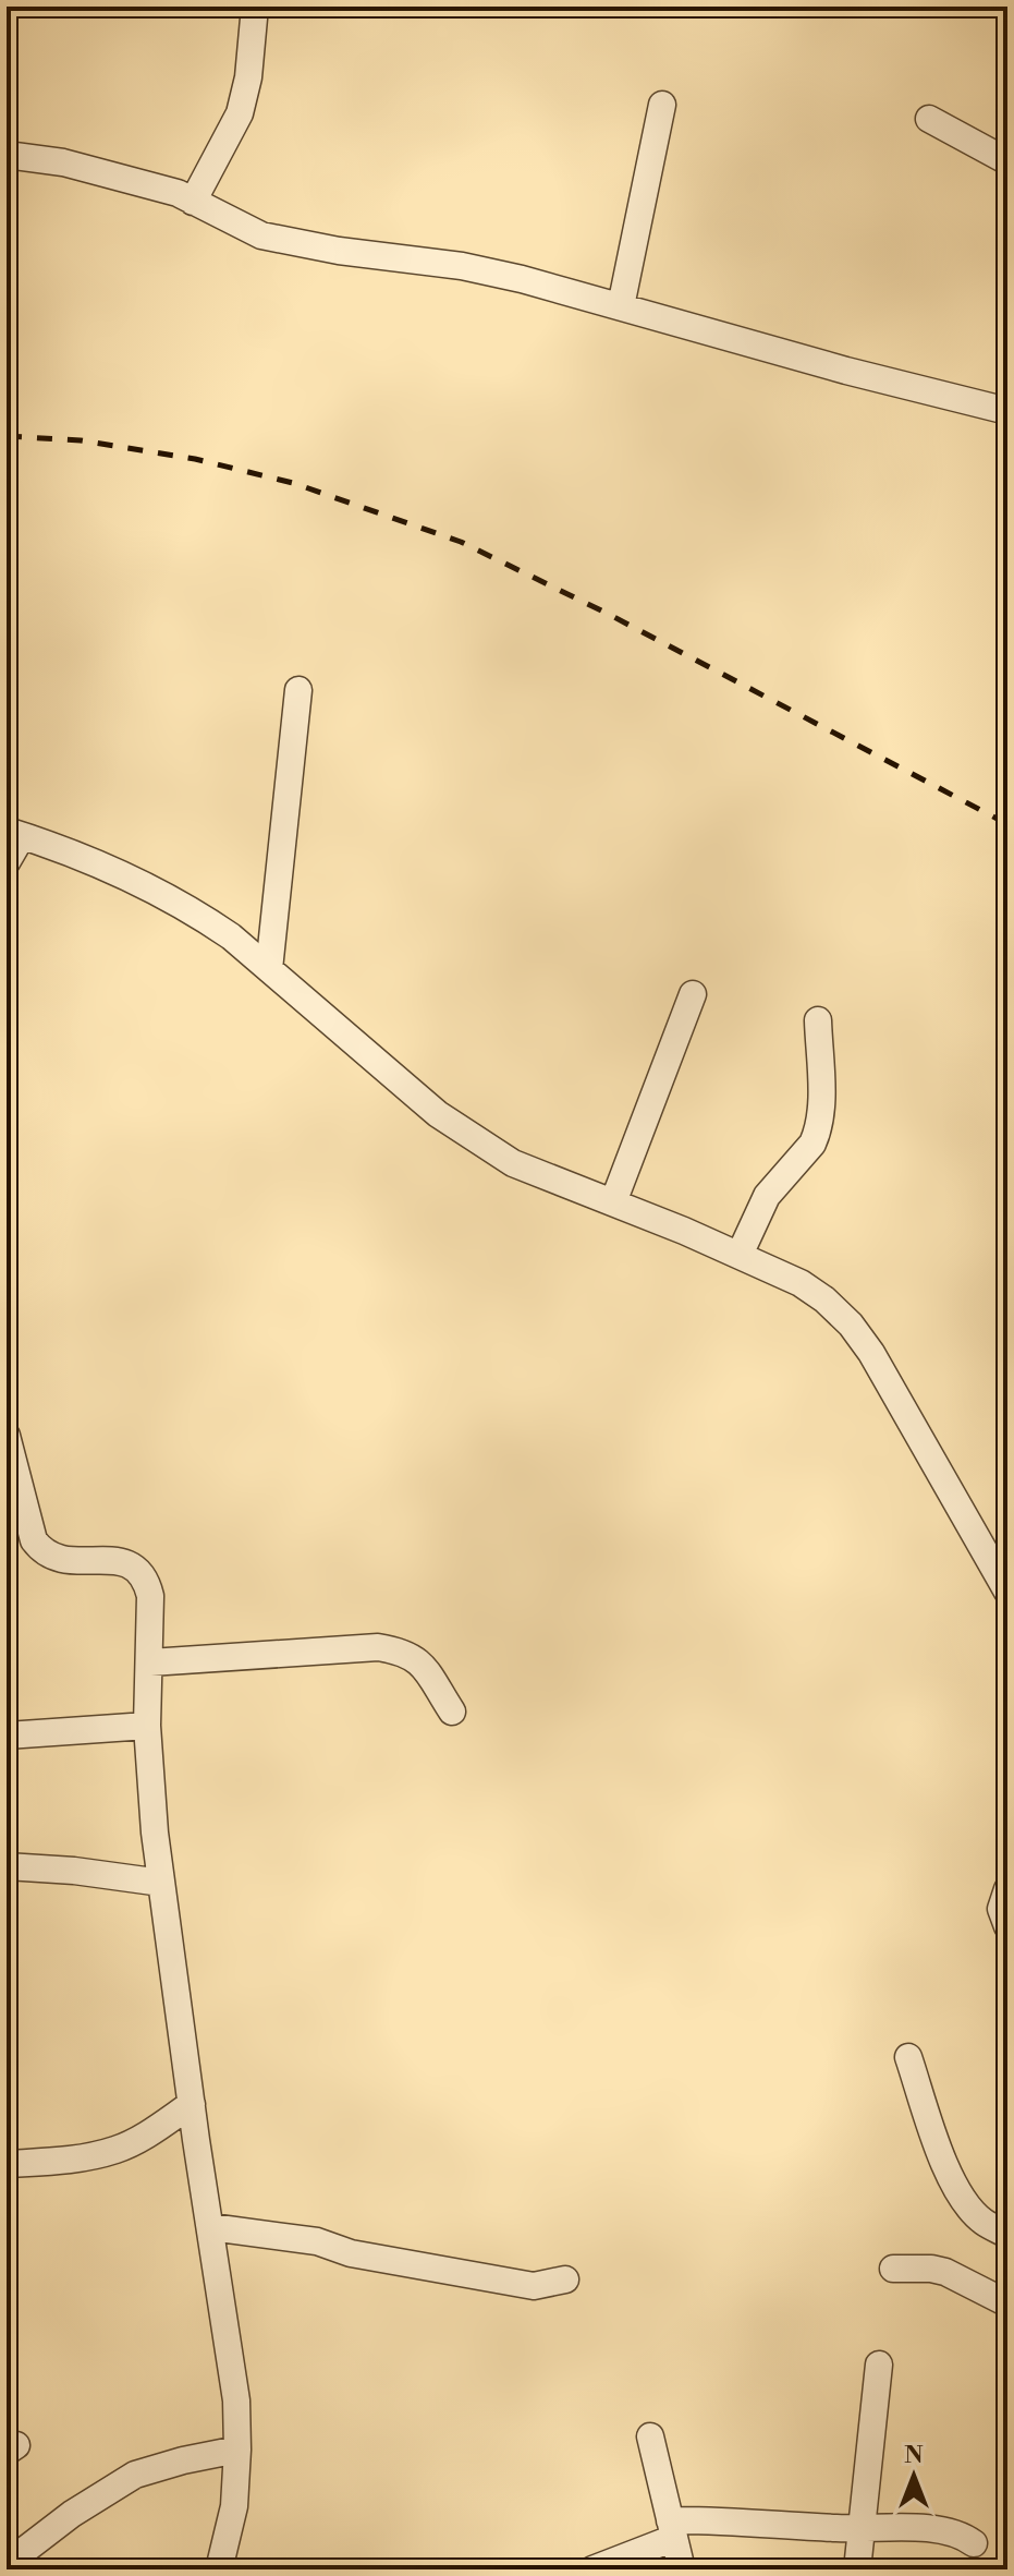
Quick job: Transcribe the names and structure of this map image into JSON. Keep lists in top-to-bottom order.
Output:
{
  "north": "top"
}
